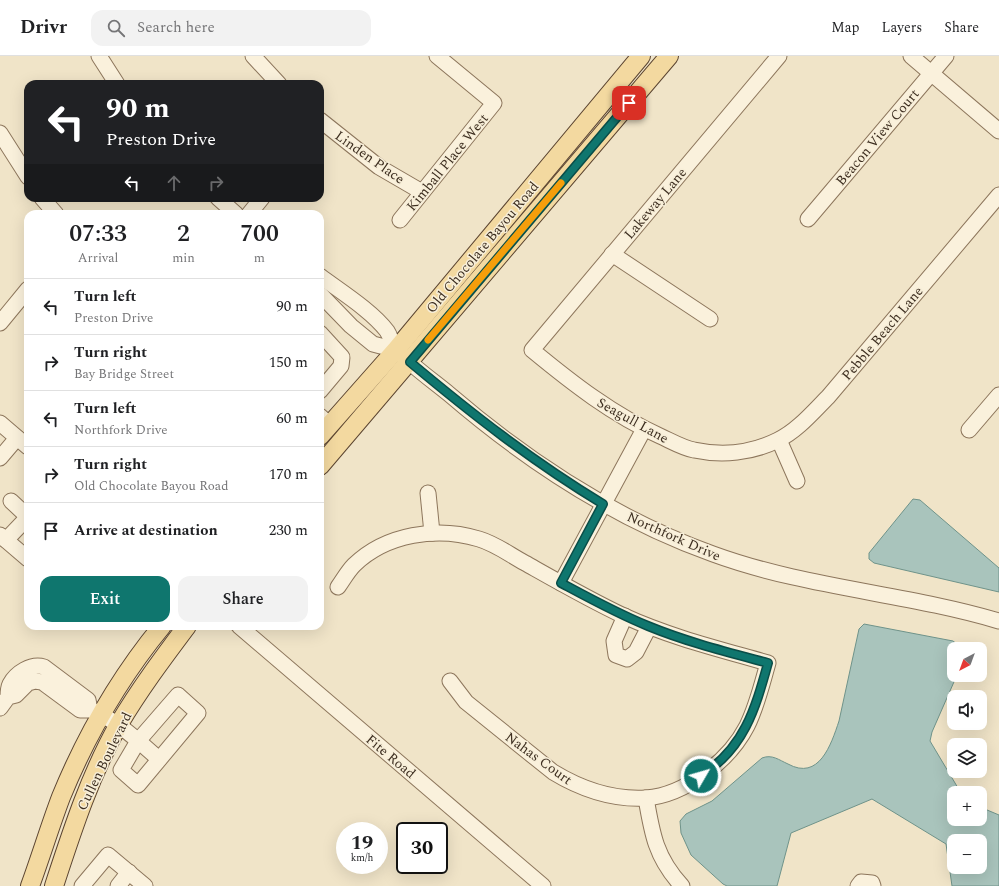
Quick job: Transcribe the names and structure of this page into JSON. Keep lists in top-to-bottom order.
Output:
{
  "streets": {
    "main road": ["Old Chocolate Bayou Road", "Cullen Boulevard"],
    "street": [
      "Beacon View Court",
      "Linden Place",
      "Kimball Place West",
      "Lakeway Lane",
      "Pebble Beach Lane",
      "Seagull Lane",
      "Northfork Drive",
      "Fite Road",
      "Nahas Court"
    ]
  },
  "crossings": [
    ["Linden Place", "Kimball Place West"],
    ["Lakeway Lane", "Seagull Lane"],
    ["Old Chocolate Bayou Road", "Northfork Drive"],
    ["Pebble Beach Lane", "Seagull Lane"]
  ],
  "north": "bottom left",
  "page": {
    "header": "Drivr",
    "search": "Search here",
    "nav": ["Map", "Layers", "Share"],
    "turn": ["90 m", "Preston Drive"],
    "eta": [
      "07:33",
      "Arrival",
      "2",
      "min",
      "700",
      "m"
    ],
    "list": [
      {
        "name": "Turn left",
        "note": "Preston Drive",
        "value": "90 m"
      },
      {
        "name": "Turn right",
        "note": "Bay Bridge Street",
        "value": "150 m"
      },
      {
        "name": "Turn left",
        "note": "Northfork Drive",
        "value": "60 m"
      },
      {
        "name": "Turn right",
        "note": "Old Chocolate Bayou Road",
        "value": "170 m"
      },
      {
        "name": "Arrive at destination",
        "value": "230 m"
      }
    ],
    "buttons": ["Exit", "Share"],
    "map_buttons": ["+", "−"],
    "speed": "19 km/h",
    "limit": "30"
  }
}
